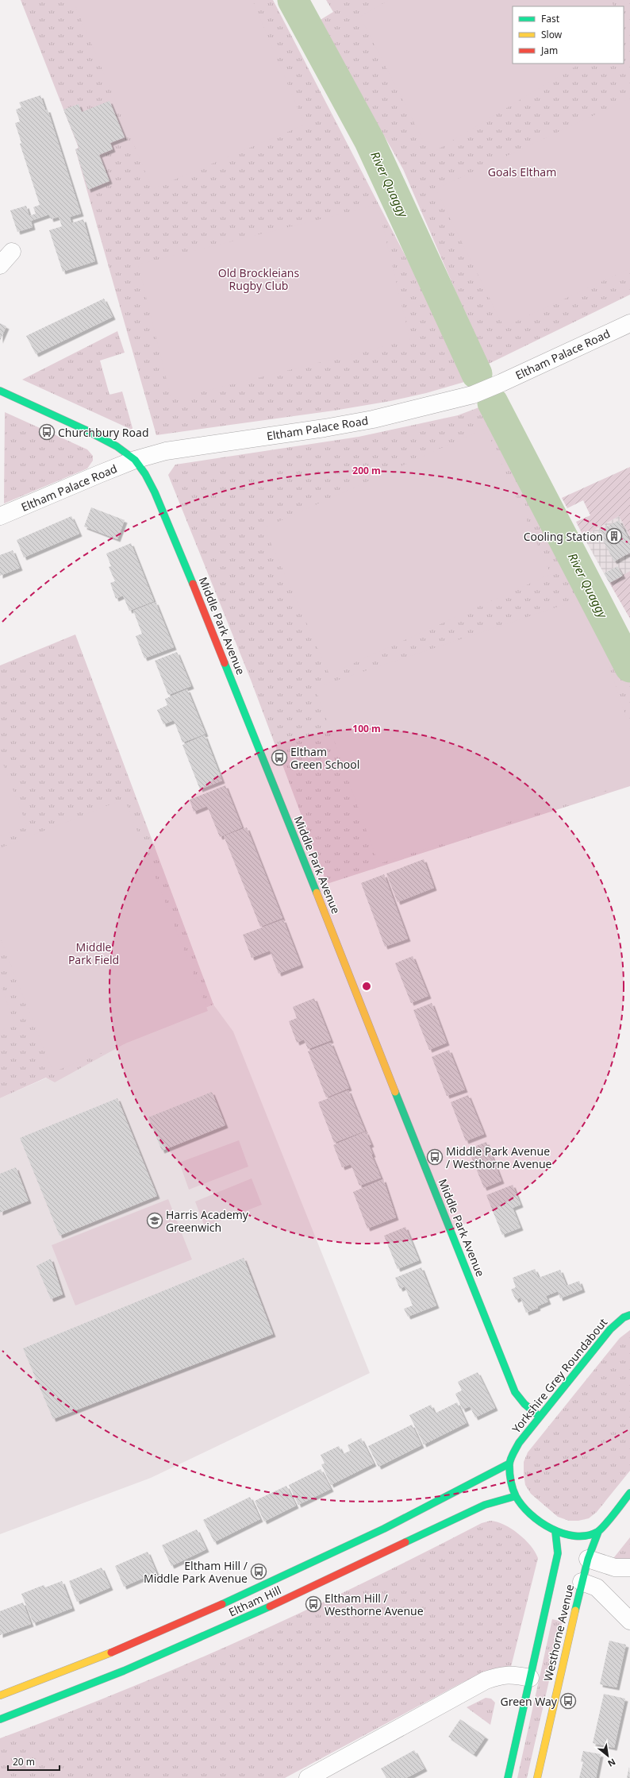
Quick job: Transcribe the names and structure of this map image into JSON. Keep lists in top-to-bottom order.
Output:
{
  "streets": {
    "main road": [
      "Middle Park Avenue",
      "Yorkshire Grey Roundabout",
      "Eltham Hill",
      "Westhorne Avenue"
    ],
    "street": ["Eltham Palace Road"]
  },
  "crossings": [
    ["Eltham Palace Road", "Middle Park Avenue"],
    ["Middle Park Avenue", "Yorkshire Grey Roundabout"],
    ["Yorkshire Grey Roundabout", "Eltham Hill"],
    ["Yorkshire Grey Roundabout", "Westhorne Avenue"]
  ],
  "water": ["River Quaggy"],
  "parks": ["Goals Eltham", "Old Brockleians Rugby Club", "Middle Park Field"],
  "places": {
    "bus stop": [
      "Churchbury Road",
      "Eltham Green School",
      "Middle Park Avenue / Westhorne Avenue",
      "Eltham Hill / Middle Park Avenue",
      "Eltham Hill / Westhorne Avenue",
      "Green Way"
    ],
    "building": ["Cooling Station"],
    "school or university": ["Harris Academy Greenwich"]
  },
  "legend": ["Fast", "Slow", "Jam"],
  "scale_bar": "20 m",
  "north": "bottom right",
  "rings": ["200 m", "100 m"]
}
